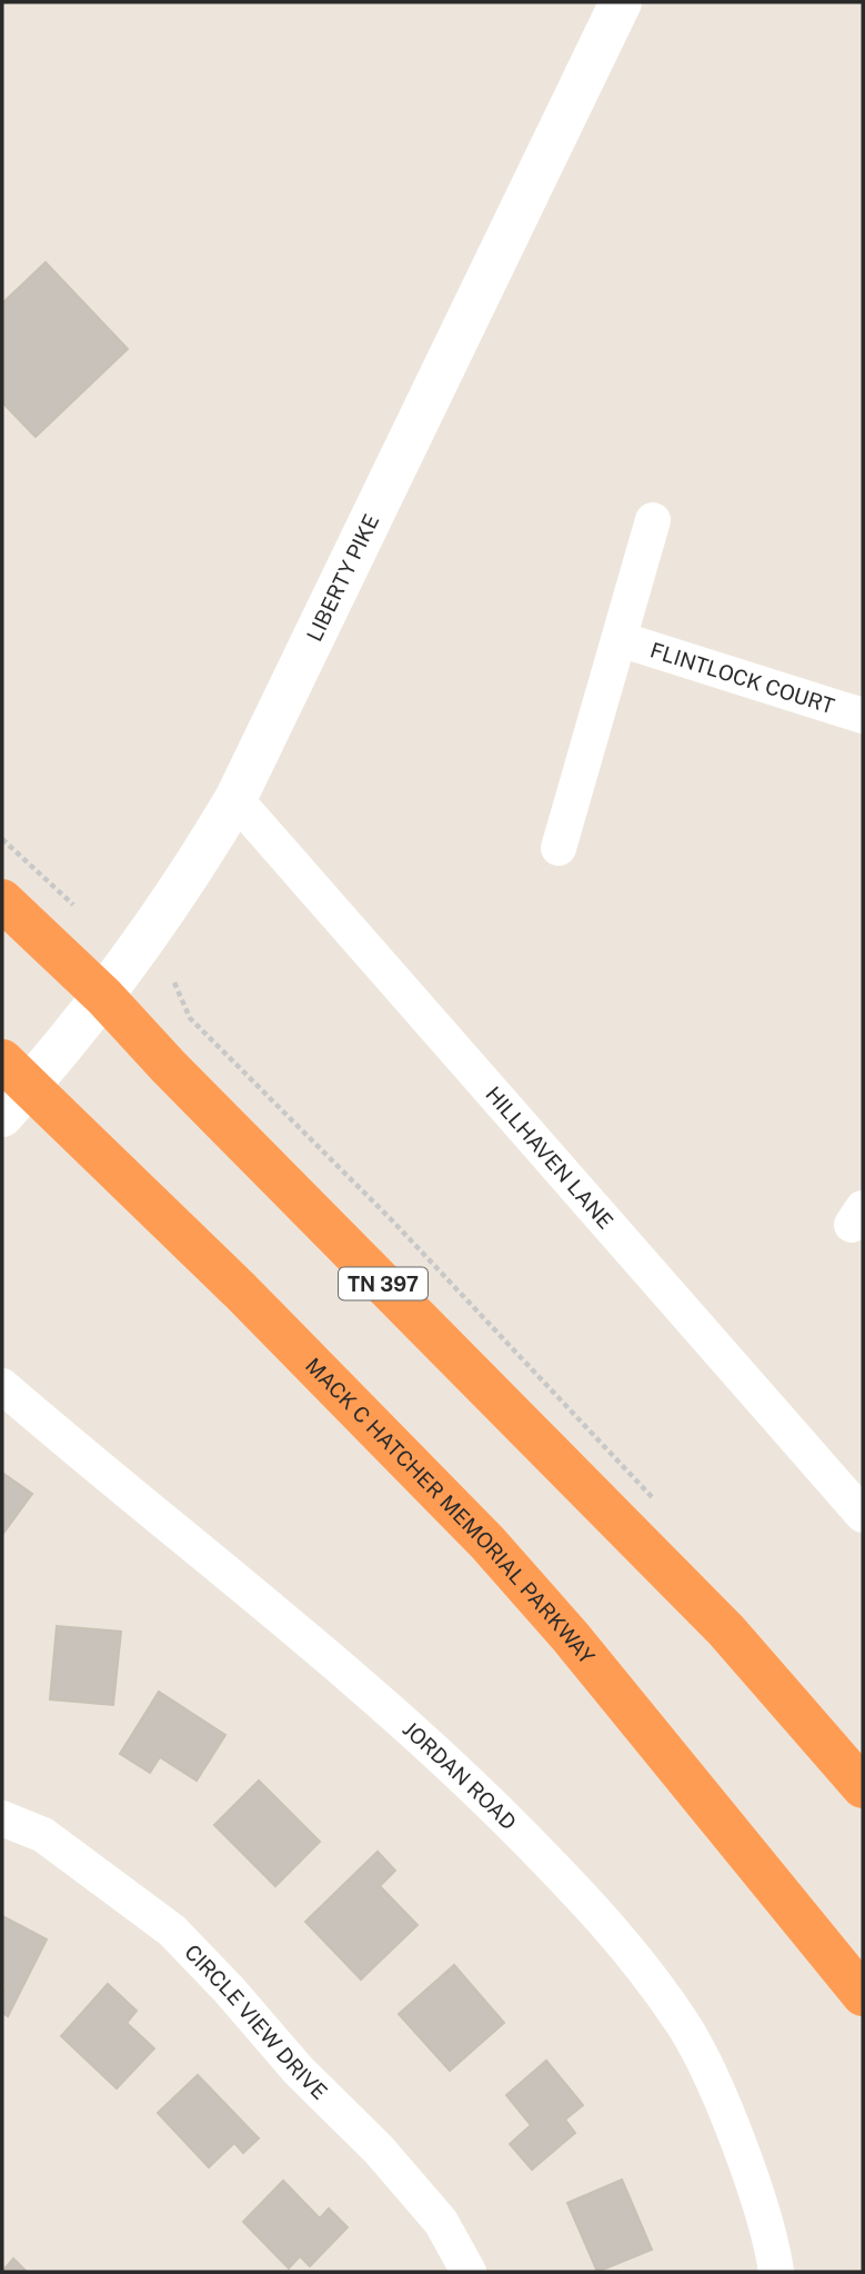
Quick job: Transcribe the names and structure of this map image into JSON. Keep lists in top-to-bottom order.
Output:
{
  "streets": {
    "highway": ["TN 397", "MACK C HATCHER MEMORIAL PARKWAY"],
    "street": [
      "LIBERTY PIKE",
      "FLINTLOCK COURT",
      "HILLHAVEN LANE",
      "JORDAN ROAD",
      "CIRCLE VIEW DRIVE"
    ]
  },
  "crossings": [
    ["LIBERTY PIKE", "HILLHAVEN LANE"],
    ["LIBERTY PIKE", "TN 397"],
    ["LIBERTY PIKE", "MACK C HATCHER MEMORIAL PARKWAY"]
  ]
}
